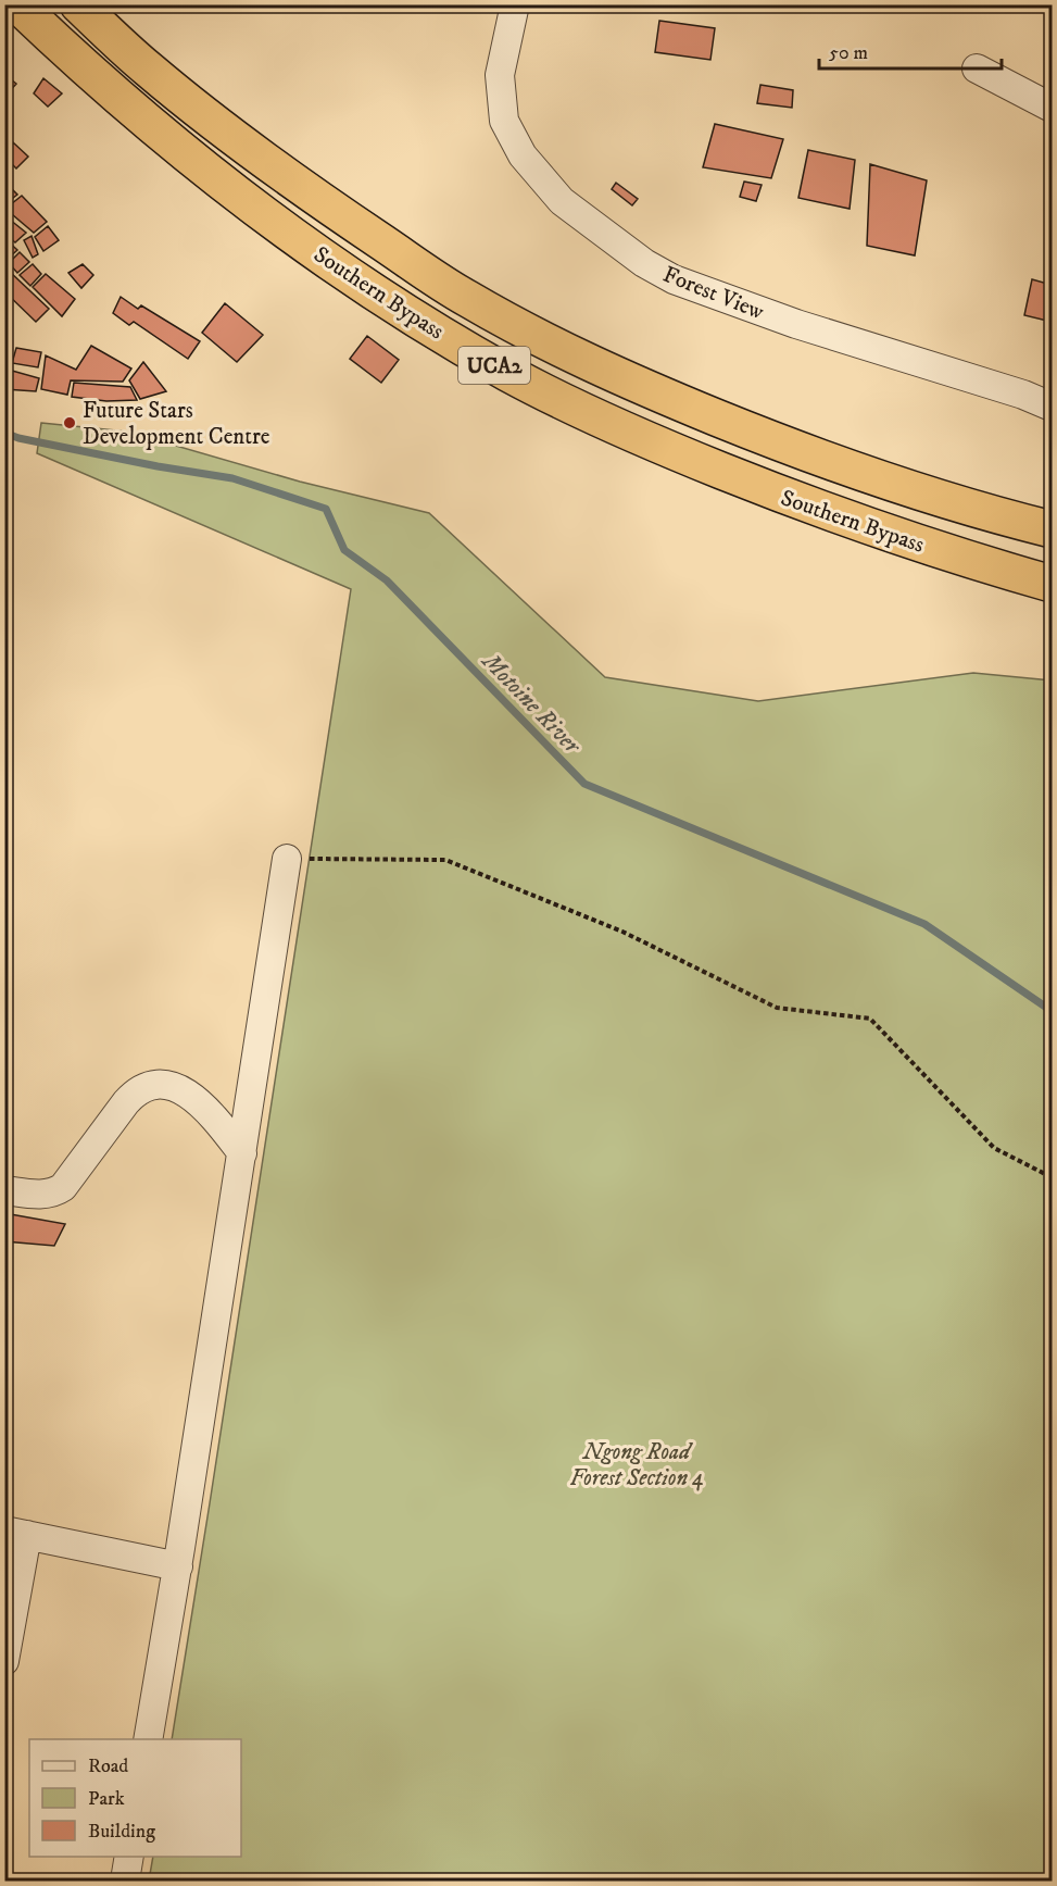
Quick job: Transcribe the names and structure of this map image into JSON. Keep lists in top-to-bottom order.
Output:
{
  "streets": {
    "highway": ["Southern Bypass", "UCA2"],
    "street": ["Forest View"]
  },
  "water": ["Motoine River"],
  "parks": ["Ngong Road Forest Section 4"],
  "places": ["Future Stars Development Centre"],
  "legend": ["Road", "Park", "Building"],
  "scale_bar": "50 m"
}
